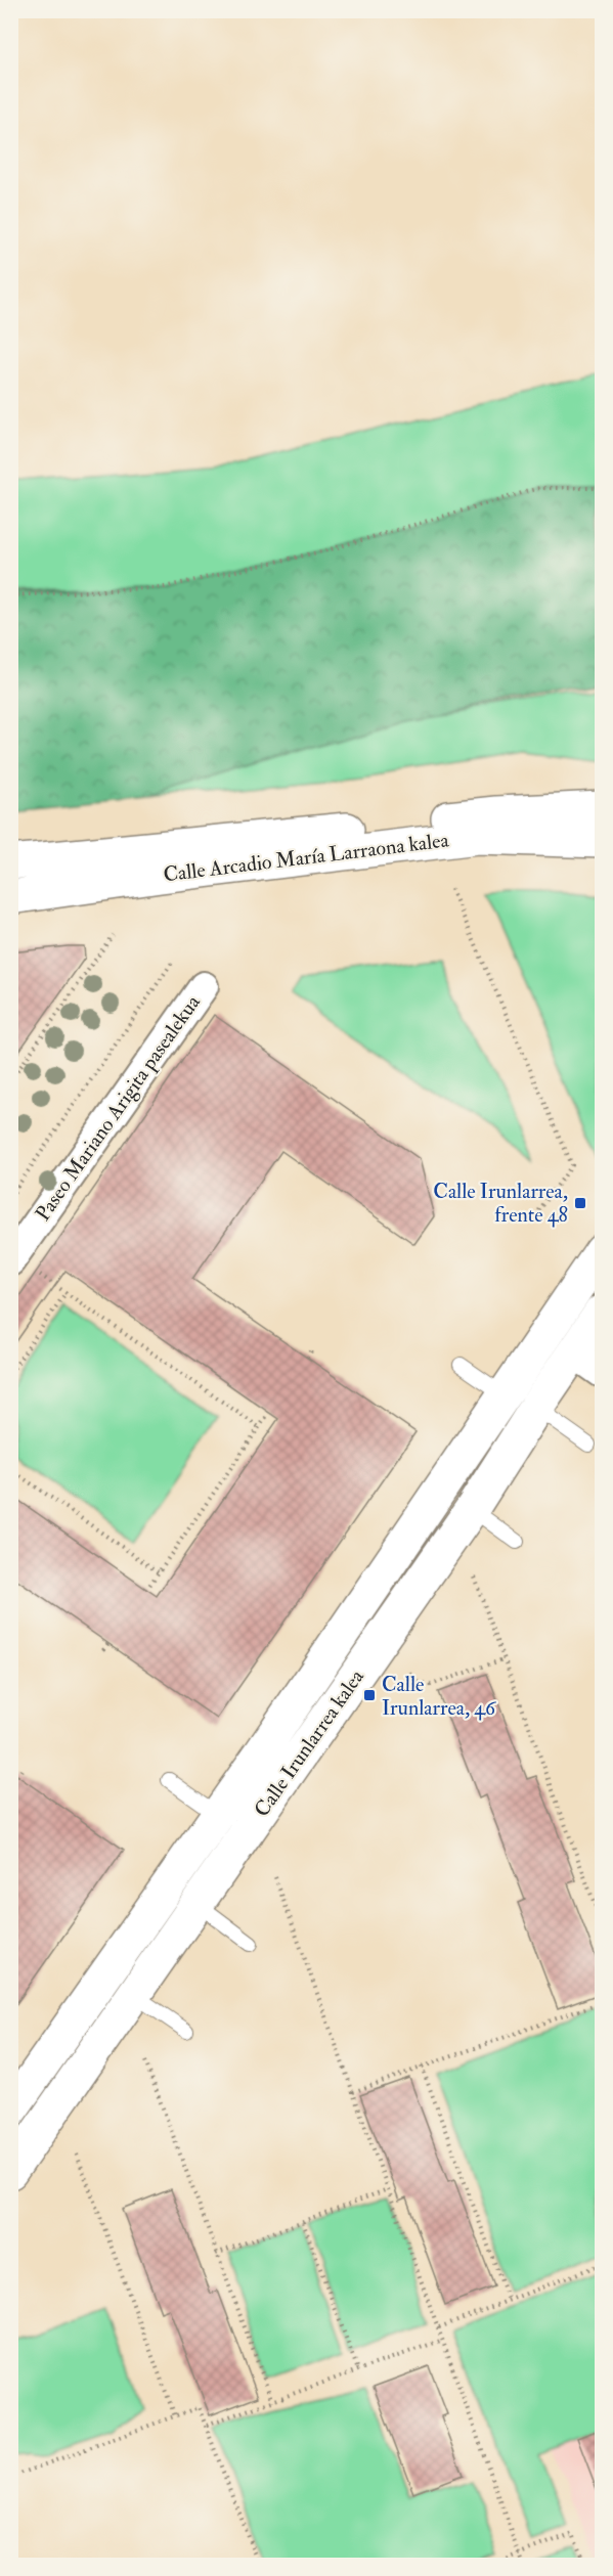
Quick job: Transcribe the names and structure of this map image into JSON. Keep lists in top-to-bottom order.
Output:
{
  "streets": {
    "street": ["Calle Arcadio María Larraona kalea", "Paseo Mariano Arigita pasealekua", "Calle Irunlarrea kalea"]
  },
  "places": {
    "transit": ["Calle Irunlarrea, frente 48", "Calle Irunlarrea, 46"]
  }
}
